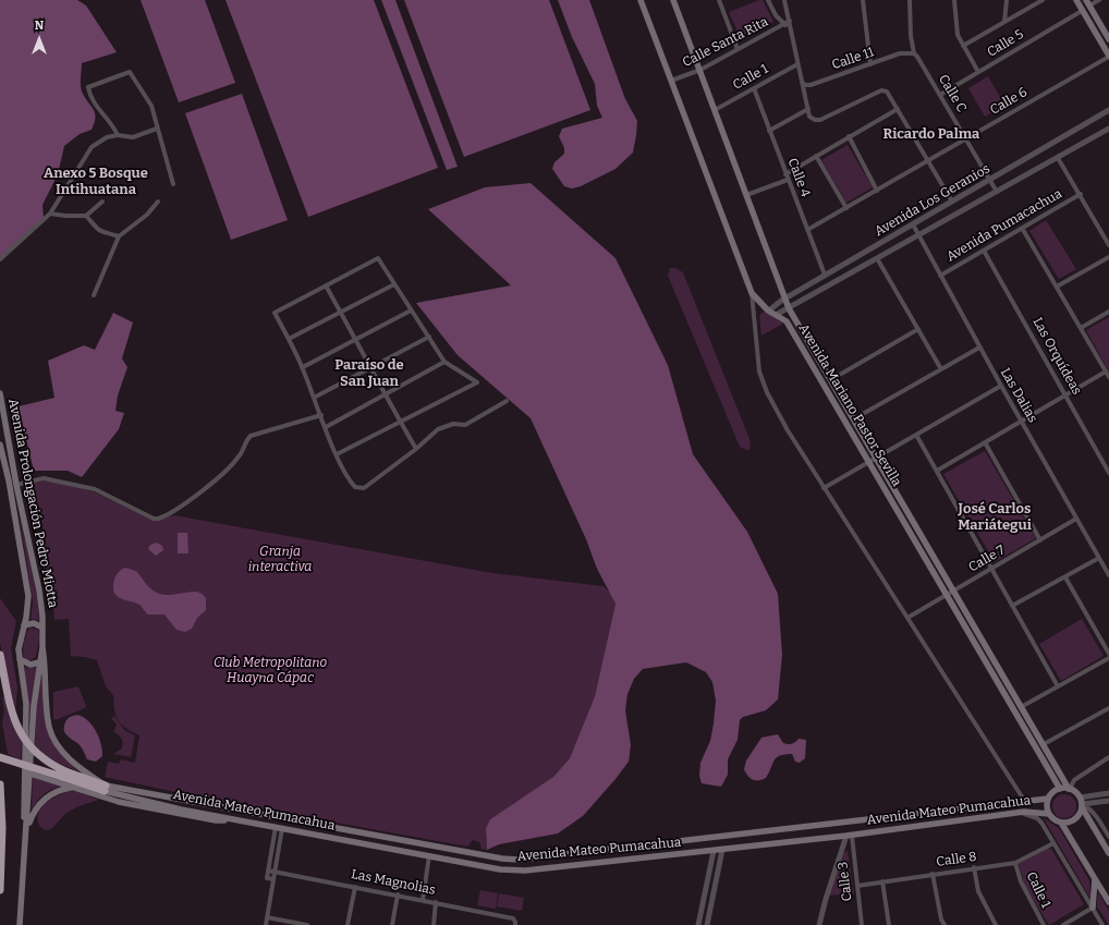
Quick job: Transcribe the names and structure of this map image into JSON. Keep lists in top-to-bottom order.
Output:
{
  "streets": {
    "main road": ["Avenida Mariano Pastor Sevilla", "Avenida Prolongación Pedro Miotta", "Avenida Mateo Pumacahua"],
    "street": [
      "Calle Santa Rita",
      "Calle 5",
      "Calle 11",
      "Calle 1",
      "Calle C",
      "Calle 6",
      "Calle 4",
      "Avenida Los Geranios",
      "Avenida Pumacachua",
      "Las Orquídeas",
      "Las Dalias",
      "Calle 7",
      "Calle 8",
      "Calle 3",
      "Las Magnolias"
    ]
  },
  "crossings": [
    ["Calle Santa Rita", "Avenida Mariano Pastor Sevilla"],
    ["Calle 5", "Calle C"],
    ["Calle 11", "Calle C"],
    ["Calle 1", "Calle 4"],
    ["Calle 1", "Avenida Mariano Pastor Sevilla"],
    ["Calle 1", "Calle 8"],
    ["Calle C", "Calle 6"],
    ["Calle C", "Avenida Los Geranios"],
    ["Calle 6", "Calle 4"],
    ["Calle 4", "Avenida Los Geranios"],
    ["Avenida Los Geranios", "Las Dalias"],
    ["Avenida Los Geranios", "Avenida Mariano Pastor Sevilla"],
    ["Avenida Pumacachua", "Las Orquídeas"],
    ["Avenida Pumacachua", "Las Dalias"],
    ["Las Dalias", "Calle 7"],
    ["Avenida Mariano Pastor Sevilla", "Calle 7"],
    ["Avenida Mariano Pastor Sevilla", "Avenida Mateo Pumacahua"],
    ["Avenida Mateo Pumacahua", "Calle 3"],
    ["Calle 8", "Calle 3"]
  ],
  "districts": [
    "Ricardo Palma",
    "Anexo 5 Bosque Intihuatana",
    "Paraíso de San Juan",
    "José Carlos Mariátegui"
  ],
  "parks": ["Granja interactiva", "Club Metropolitano Huayna Cápac"],
  "north": "top"
}
